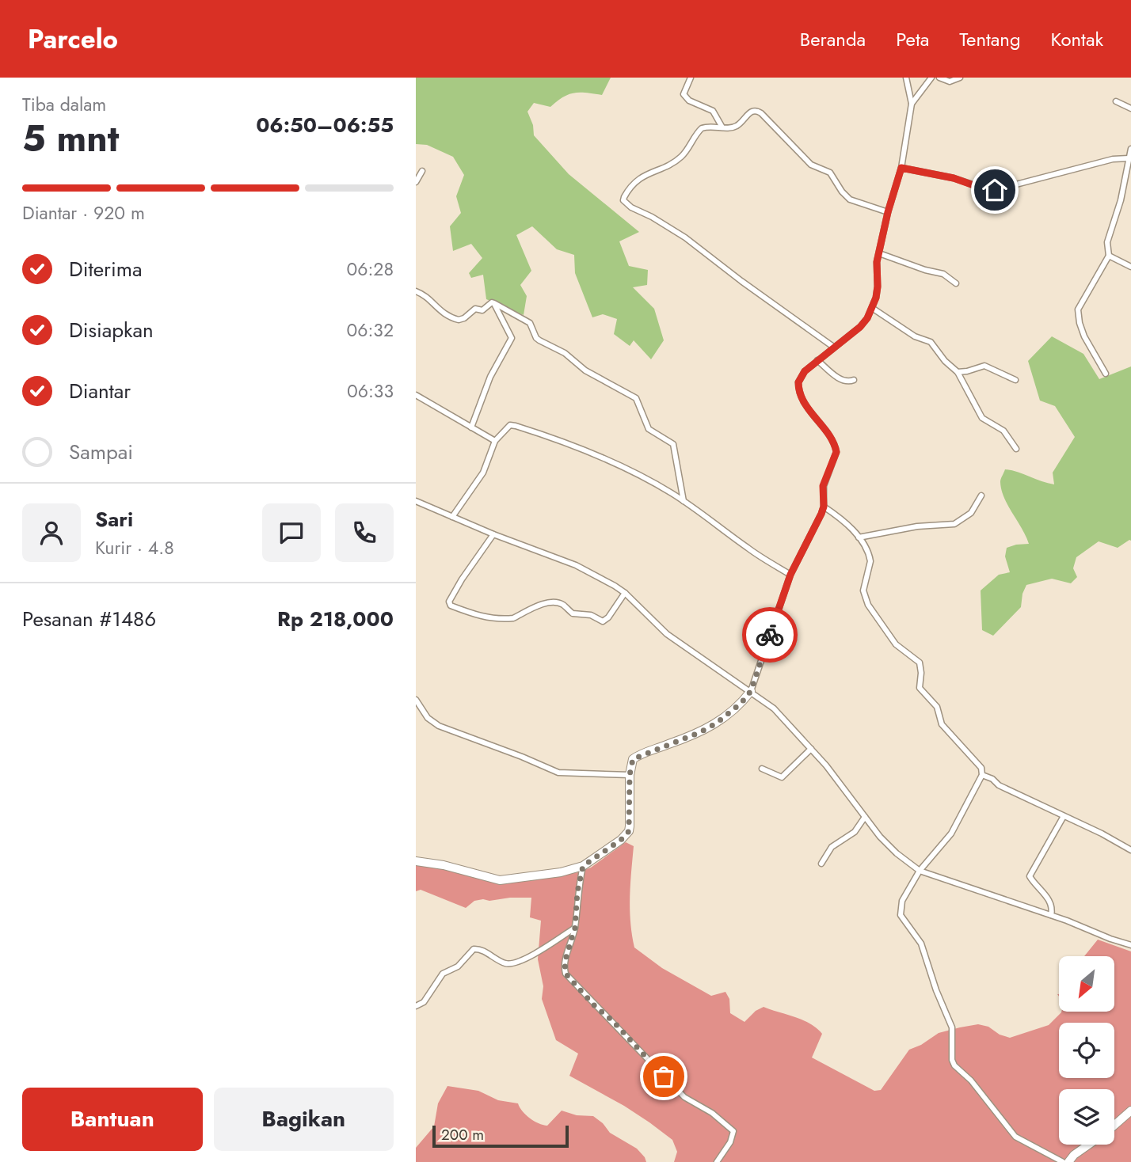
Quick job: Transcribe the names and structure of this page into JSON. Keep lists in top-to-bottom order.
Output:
{
  "scale_bar": "200 m",
  "north": "bottom left",
  "page": {
    "header": "Parcelo",
    "nav": [
      "Beranda",
      "Peta",
      "Tentang",
      "Kontak"
    ],
    "heading": ["5 mnt", "Tiba dalam", "06:50–06:55"],
    "panel": [
      "Sari",
      "Kurir · 4.8",
      "Pesanan #1486",
      "Rp 218,000"
    ],
    "bar": "Diantar · 920 m",
    "list": [
      ["Diterima", "06:28"],
      ["Disiapkan", "06:32"],
      ["Diantar", "06:33"],
      "Sampai"
    ],
    "buttons": ["Bantuan", "Bagikan"],
    "scale": "200 m"
  }
}
